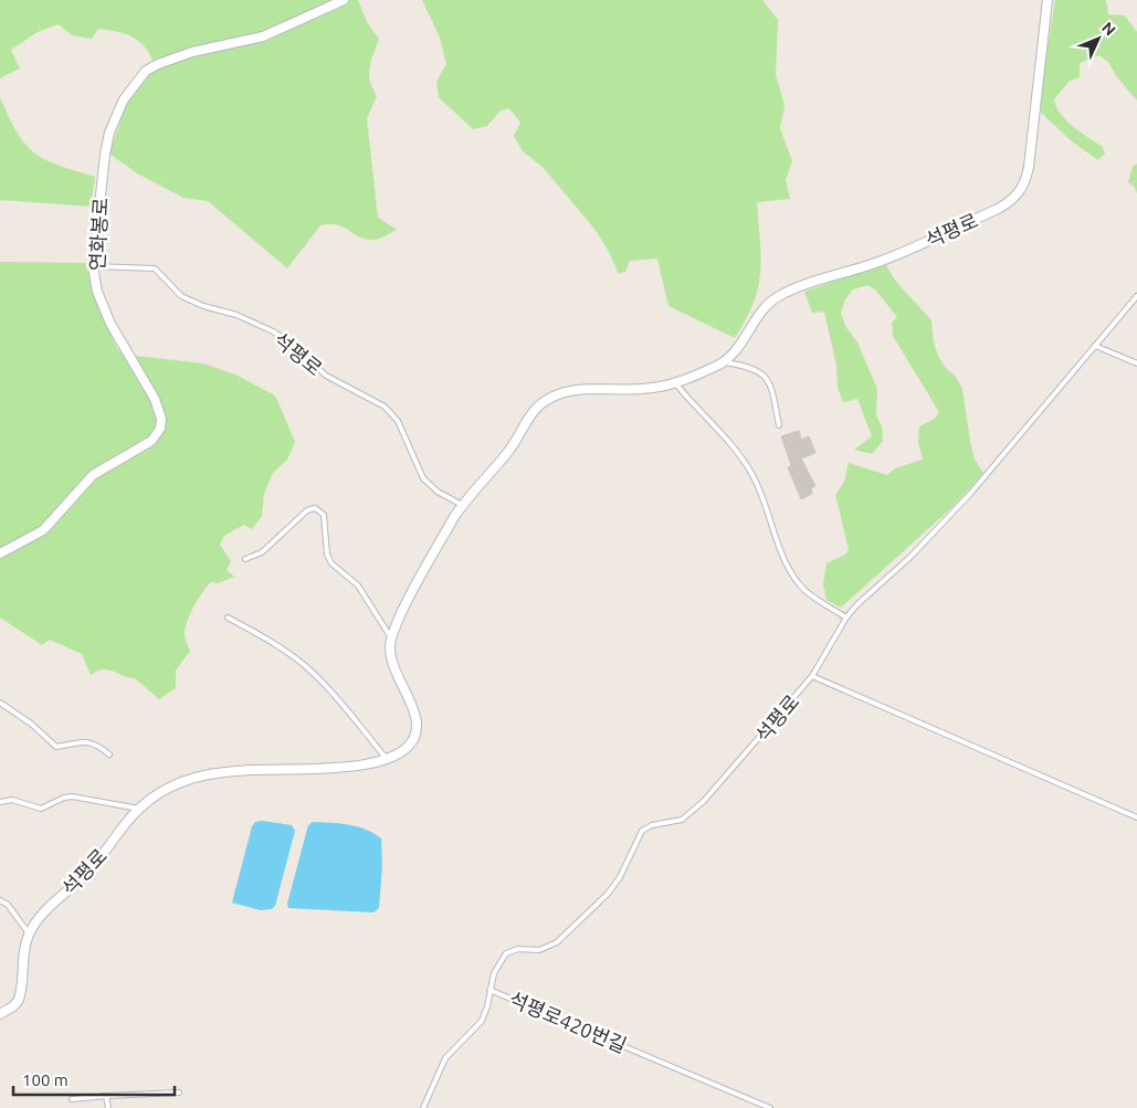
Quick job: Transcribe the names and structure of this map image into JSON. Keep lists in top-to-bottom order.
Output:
{
  "streets": {
    "street": ["석평로", "연화봉로"],
    "lane": ["석평로420번길"]
  },
  "crossings": [
    ["석평로", "연화봉로"],
    ["석평로", "석평로420번길"]
  ],
  "scale_bar": "100 m",
  "north": "top right"
}
